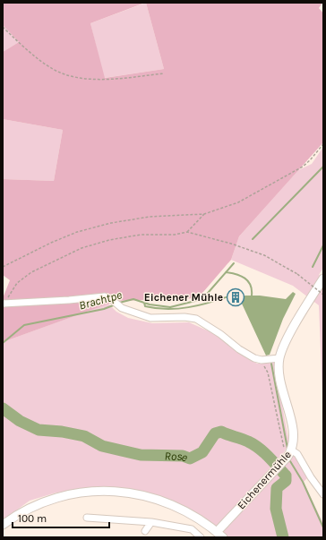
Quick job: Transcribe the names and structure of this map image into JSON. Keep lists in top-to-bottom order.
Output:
{
  "streets": {
    "main road": ["Eichenermühle"]
  },
  "water": ["Brachtpe", "Rose"],
  "places": {
    "building": ["Eichener Mühle"]
  },
  "scale_bar": "100 m"
}
